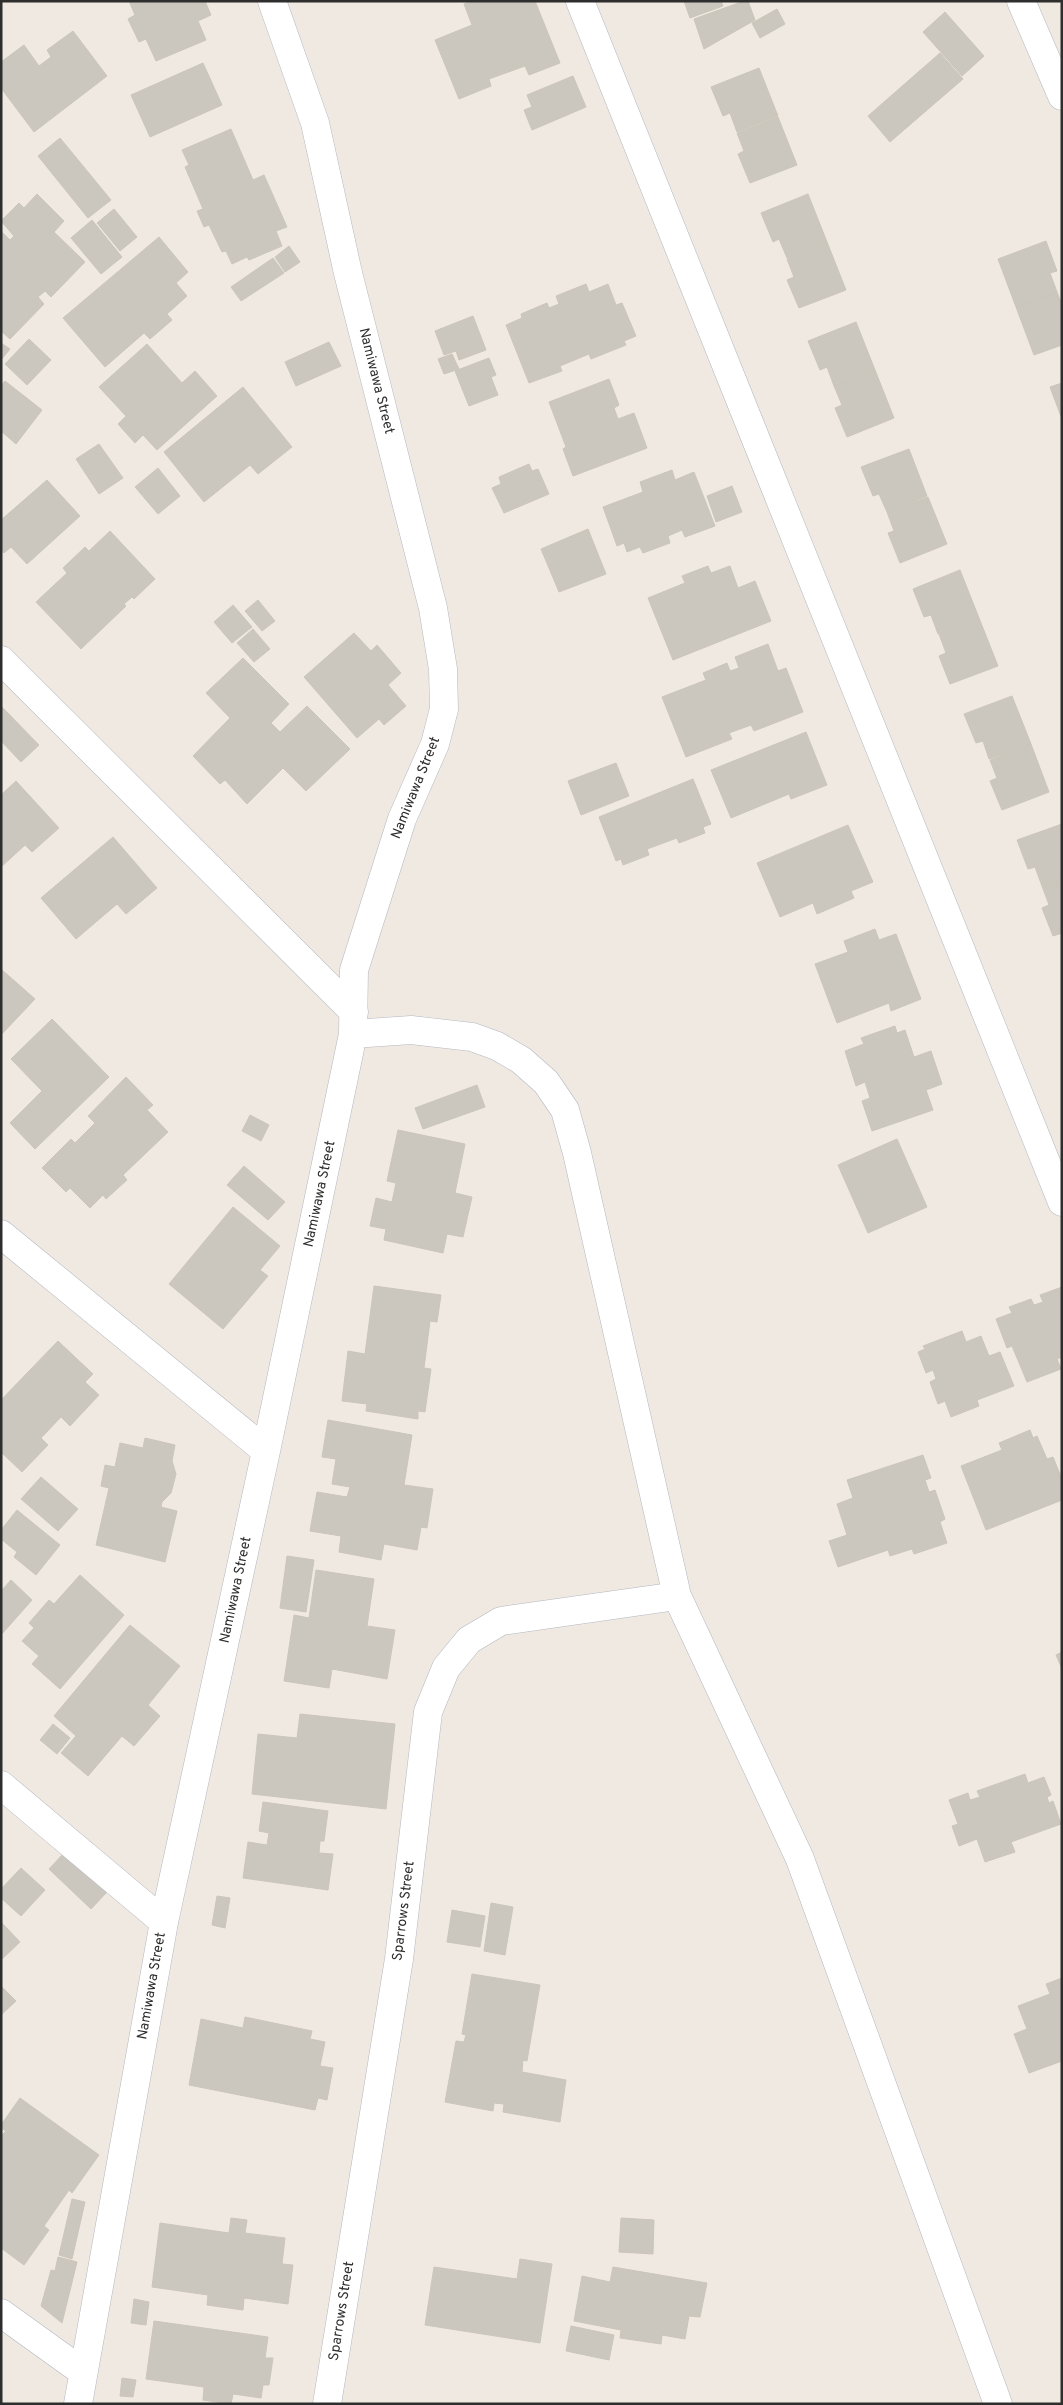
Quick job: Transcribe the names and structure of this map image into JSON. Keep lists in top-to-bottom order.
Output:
{
  "streets": {
    "street": ["Namiwawa Street", "Sparrows Street"]
  }
}
